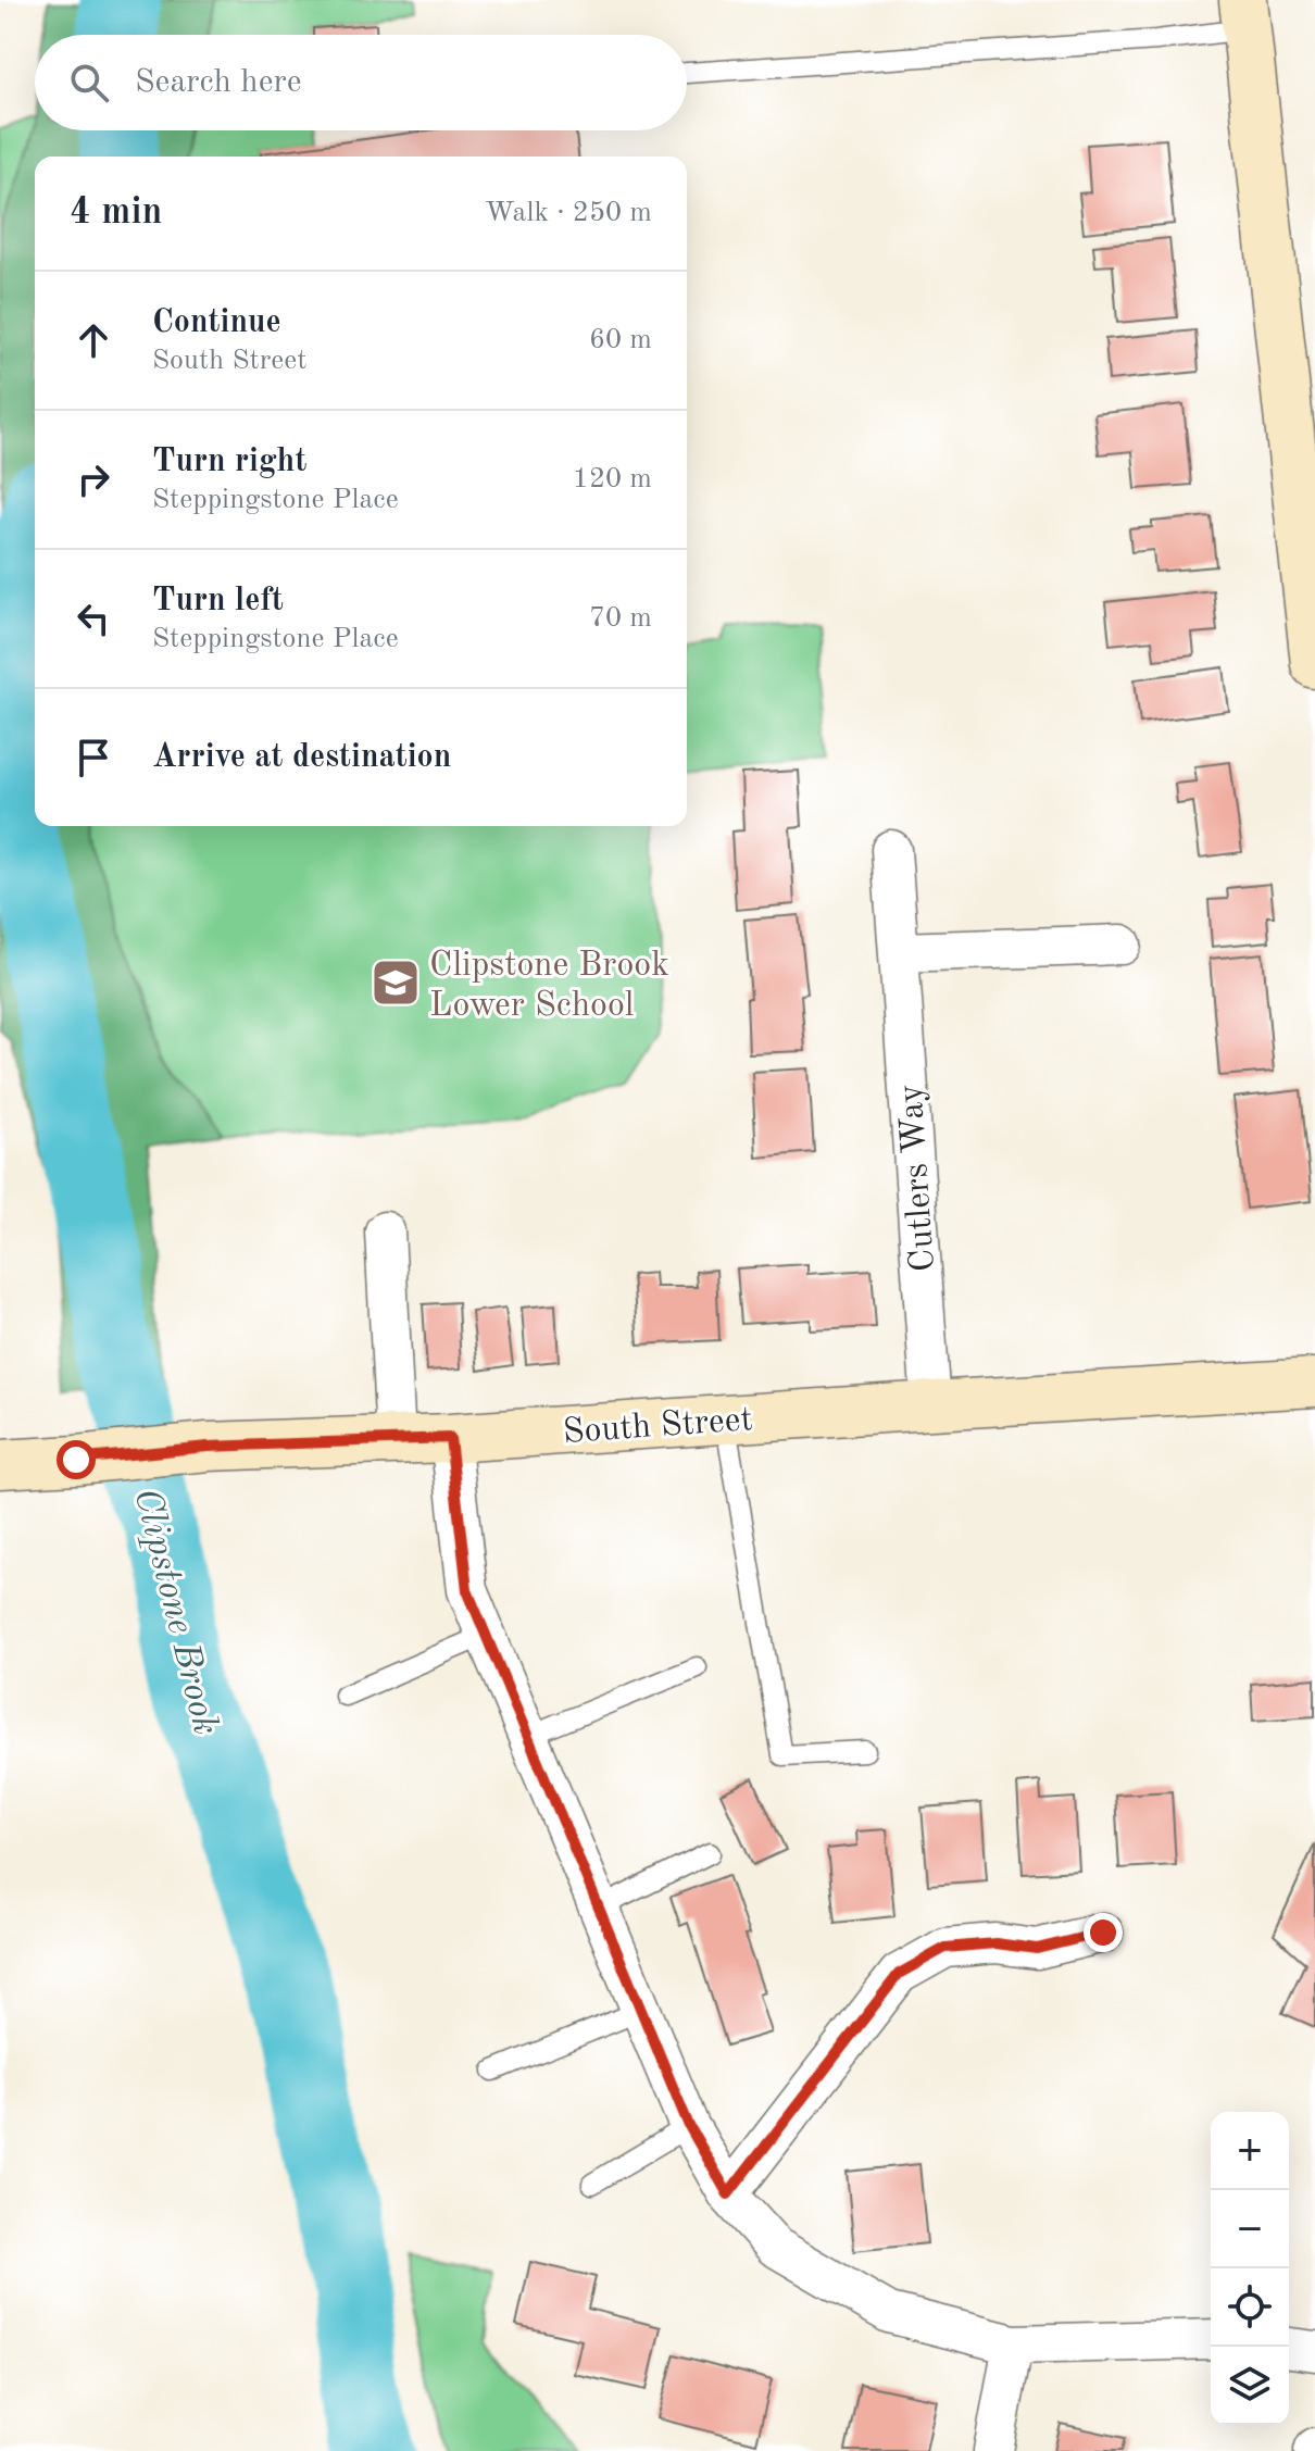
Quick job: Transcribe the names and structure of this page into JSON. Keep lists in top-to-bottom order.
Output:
{
  "streets": {
    "street": ["Cutlers Way", "South Street"]
  },
  "crossings": [
    ["Cutlers Way", "South Street"]
  ],
  "water": ["Clipstone Brook"],
  "places": {
    "school or university": ["Clipstone Brook Lower School"]
  },
  "page": {
    "search": "Search here",
    "heading": ["4 min", "Walk · 250 m"],
    "list": [
      ["Continue", "South Street", "60 m"],
      ["Turn right", "Steppingstone Place", "120 m"],
      ["Turn left", "Steppingstone Place", "70 m"],
      "Arrive at destination"
    ],
    "map_buttons": ["+", "−"]
  }
}
